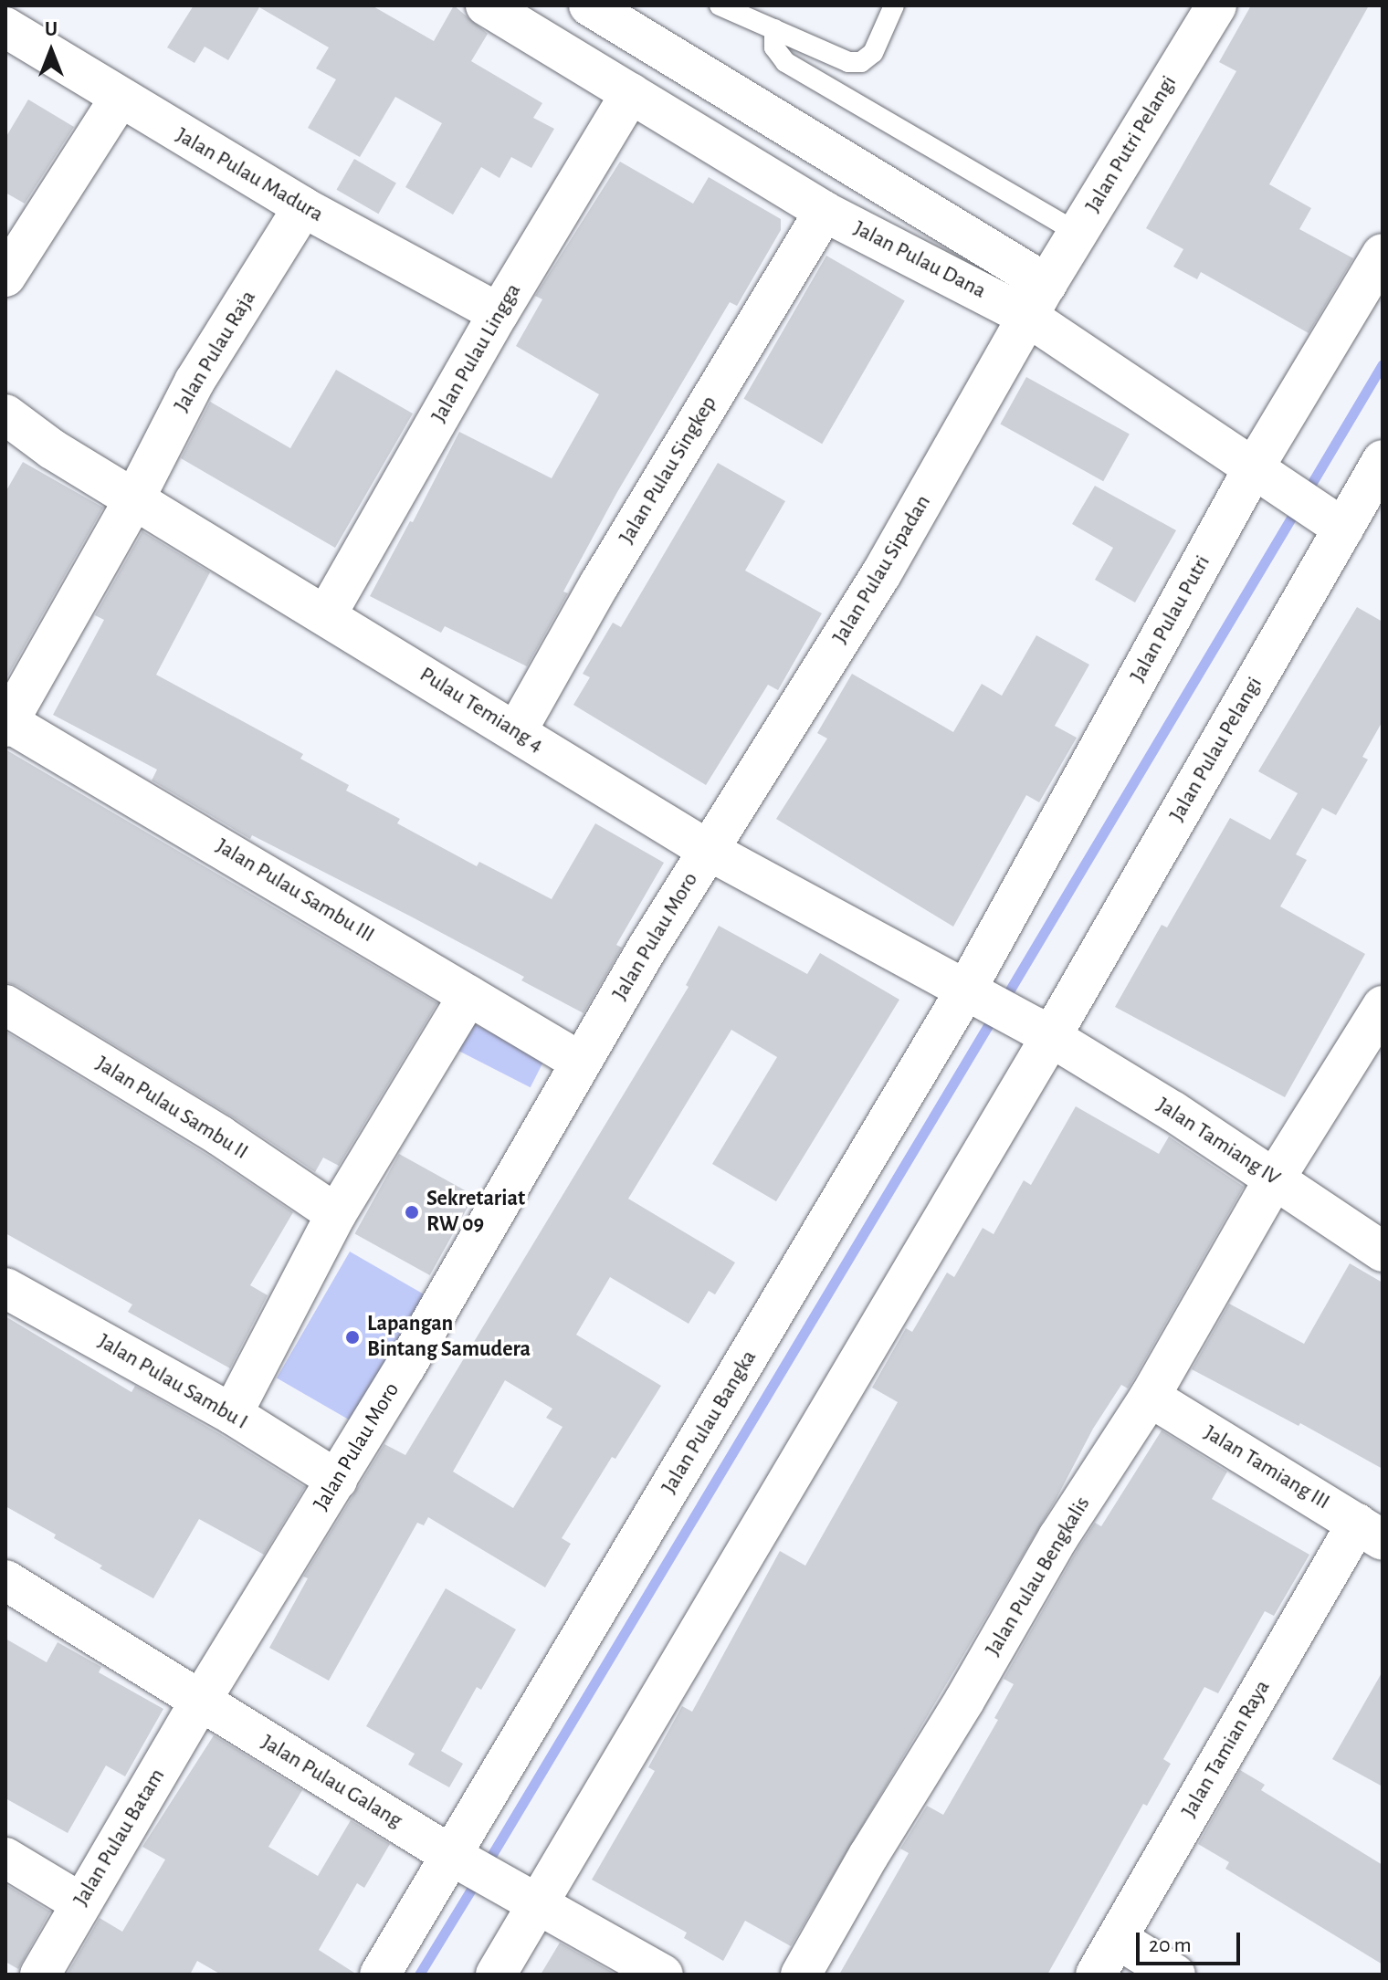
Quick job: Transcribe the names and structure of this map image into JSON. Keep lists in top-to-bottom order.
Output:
{
  "streets": {
    "street": [
      "Jalan Putri Pelangi",
      "Jalan Pulau Madura",
      "Jalan Pulau Dana",
      "Jalan Pulau Raja",
      "Jalan Pulau Lingga",
      "Jalan Pulau Singkep",
      "Jalan Pulau Sipadan",
      "Jalan Pulau Putri",
      "Pulau Temiang 4",
      "Jalan Pulau Pelangi",
      "Jalan Pulau Sambu III",
      "Jalan Pulau Moro",
      "Jalan Pulau Sambu II",
      "Jalan Tamiang IV",
      "Jalan Pulau Sambu I",
      "Jalan Pulau Bangka",
      "Jalan Tamiang III",
      "Jalan Pulau Bengkalis",
      "Jalan Tamian Raya",
      "Jalan Pulau Galang",
      "Jalan Pulau Batam"
    ]
  },
  "crossings": [
    ["Jalan Putri Pelangi", "Jalan Pulau Dana"],
    ["Jalan Putri Pelangi", "Jalan Pulau Sipadan"],
    ["Jalan Pulau Madura", "Jalan Pulau Raja"],
    ["Jalan Pulau Madura", "Jalan Pulau Lingga"],
    ["Jalan Pulau Dana", "Jalan Pulau Lingga"],
    ["Jalan Pulau Dana", "Jalan Pulau Singkep"],
    ["Jalan Pulau Dana", "Jalan Pulau Sipadan"],
    ["Jalan Pulau Dana", "Jalan Pulau Putri"],
    ["Jalan Pulau Dana", "Jalan Pulau Pelangi"],
    ["Jalan Pulau Raja", "Pulau Temiang 4"],
    ["Jalan Pulau Raja", "Jalan Pulau Sambu III"],
    ["Jalan Pulau Lingga", "Pulau Temiang 4"],
    ["Jalan Pulau Singkep", "Pulau Temiang 4"],
    ["Jalan Pulau Sipadan", "Pulau Temiang 4"],
    ["Jalan Pulau Sipadan", "Jalan Pulau Moro"],
    ["Jalan Pulau Putri", "Pulau Temiang 4"],
    ["Jalan Pulau Putri", "Jalan Tamiang IV"],
    ["Jalan Pulau Putri", "Jalan Pulau Bangka"],
    ["Pulau Temiang 4", "Jalan Pulau Moro"],
    ["Pulau Temiang 4", "Jalan Tamiang IV"],
    ["Pulau Temiang 4", "Jalan Pulau Bangka"],
    ["Jalan Pulau Pelangi", "Jalan Tamiang IV"],
    ["Jalan Pulau Sambu III", "Jalan Pulau Moro"],
    ["Jalan Pulau Moro", "Jalan Pulau Sambu I"],
    ["Jalan Pulau Moro", "Jalan Pulau Galang"],
    ["Jalan Pulau Moro", "Jalan Pulau Batam"],
    ["Jalan Tamiang IV", "Jalan Pulau Bangka"],
    ["Jalan Tamiang IV", "Jalan Pulau Bengkalis"],
    ["Jalan Pulau Bangka", "Jalan Pulau Galang"],
    ["Jalan Tamiang III", "Jalan Pulau Bengkalis"],
    ["Jalan Tamiang III", "Jalan Tamian Raya"],
    ["Jalan Pulau Galang", "Jalan Pulau Batam"]
  ],
  "places": ["Sekretariat RW 09", "Lapangan Bintang Samudera"],
  "scale_bar": "20 m",
  "north": "top"
}
